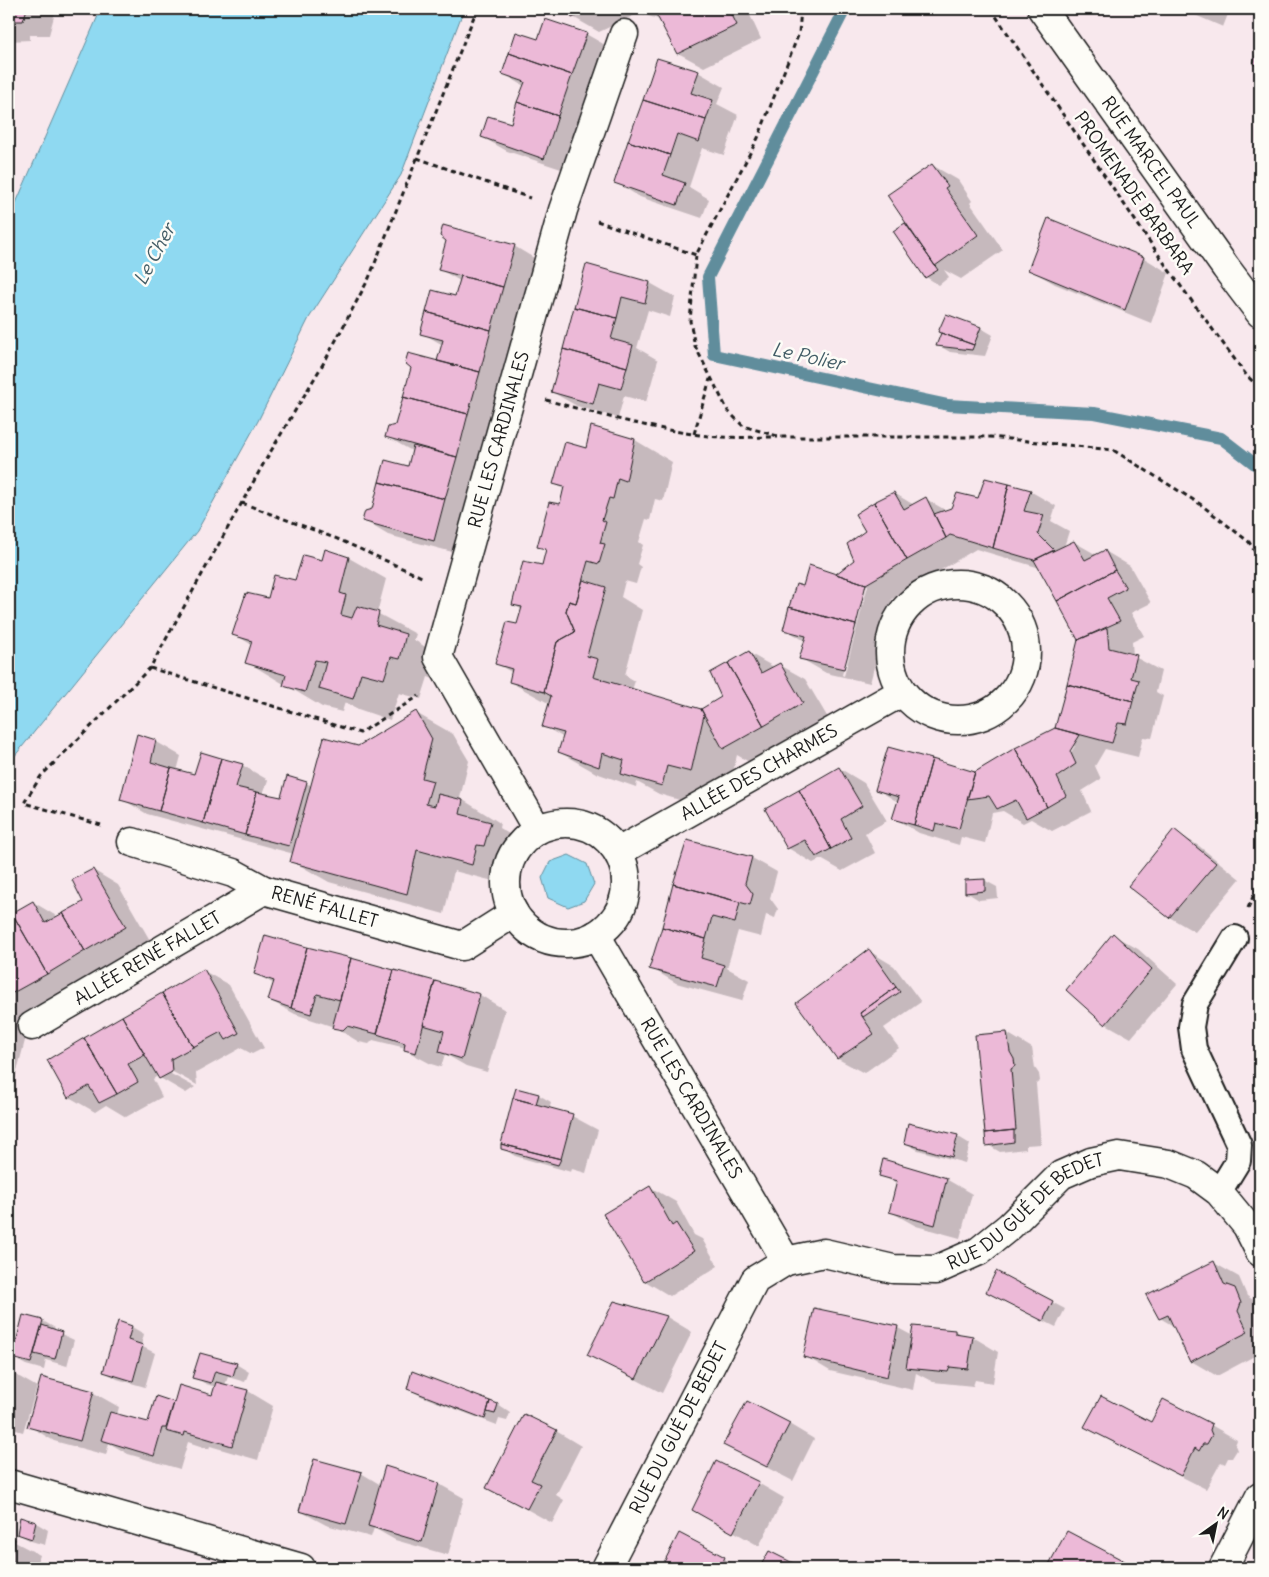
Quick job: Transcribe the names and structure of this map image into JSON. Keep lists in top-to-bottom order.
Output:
{
  "streets": {
    "street": [
      "RUE MARCEL PAUL",
      "RUE LES CARDINALES",
      "ALLÉE DES CHARMES",
      "RENÉ FALLET",
      "ALLÉE RENÉ FALLET",
      "RUE DU GUÉ DE BEDET"
    ],
    "path": ["PROMENADE BARBARA"]
  },
  "crossings": [
    ["RUE LES CARDINALES", "ALLÉE DES CHARMES"],
    ["RUE LES CARDINALES", "RENÉ FALLET"],
    ["RUE LES CARDINALES", "RUE DU GUÉ DE BEDET"],
    ["ALLÉE DES CHARMES", "RENÉ FALLET"],
    ["RENÉ FALLET", "ALLÉE RENÉ FALLET"]
  ],
  "water": ["Le Cher", "Le Polier"],
  "north": "top right"
}
